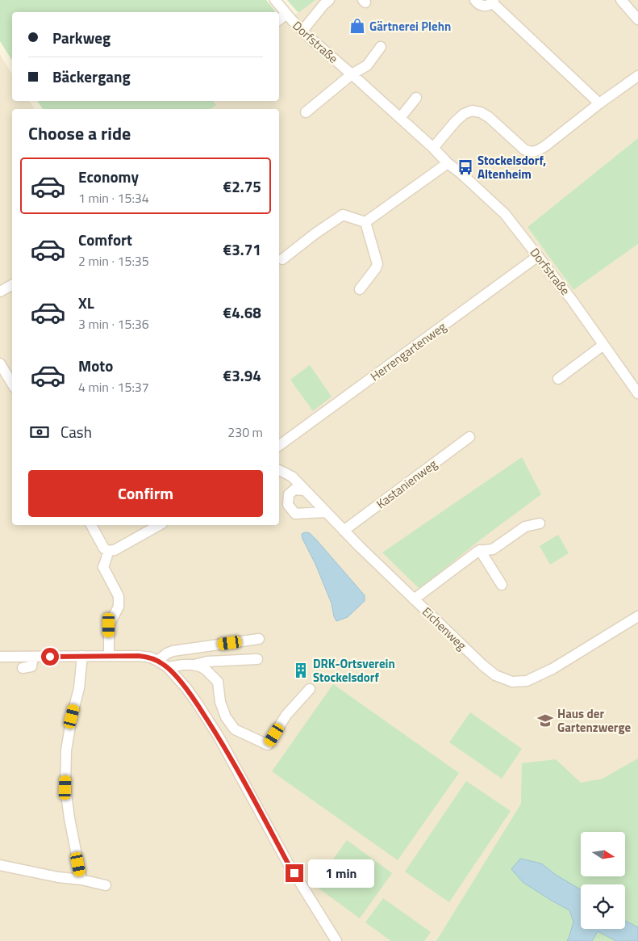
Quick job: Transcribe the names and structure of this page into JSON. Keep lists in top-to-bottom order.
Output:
{
  "streets": {
    "street": [
      "Dorfstraße",
      "Herrengartenweg",
      "Kastanienweg",
      "Eichenweg"
    ]
  },
  "crossings": [
    ["Dorfstraße", "Herrengartenweg"],
    ["Kastanienweg", "Eichenweg"]
  ],
  "places": {
    "shop": ["Gärtnerei Plehn"],
    "bus stop": ["Stockelsdorf, Altenheim"],
    "building": ["DRK-Ortsverein Stockelsdorf"],
    "school or university": ["Haus der Gartenzwerge"]
  },
  "north": "right",
  "page": {
    "banner": ["Parkweg", "Bäckergang"],
    "heading": "Choose a ride",
    "list": [
      {
        "name": "Economy",
        "note": "1 min · 15:34",
        "value": "€2.75"
      },
      {
        "name": "Comfort",
        "note": "2 min · 15:35",
        "value": "€3.71"
      },
      {
        "name": "XL",
        "note": "3 min · 15:36",
        "value": "€4.68"
      },
      {
        "name": "Moto",
        "note": "4 min · 15:37",
        "value": "€3.94"
      }
    ],
    "pay": ["Cash", "230 m"],
    "buttons": "Confirm",
    "bubble": "1 min"
  }
}
